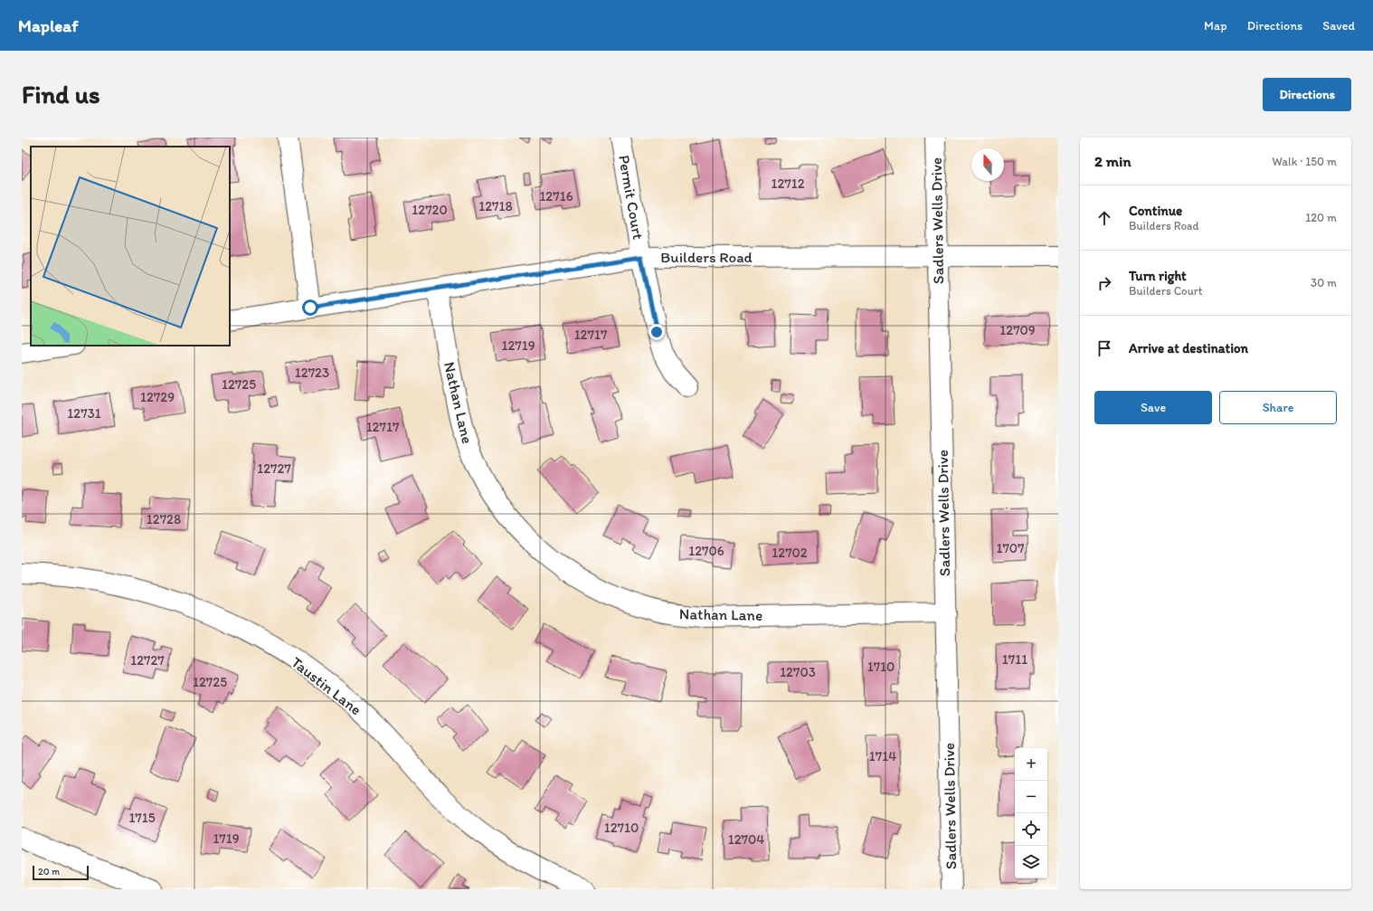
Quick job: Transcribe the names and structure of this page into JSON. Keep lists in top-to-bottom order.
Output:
{
  "streets": {
    "street": [
      "Permit Court",
      "Sadlers Wells Drive",
      "Builders Road",
      "Nathan Lane",
      "Taustin Lane"
    ]
  },
  "crossings": [
    ["Permit Court", "Builders Road"],
    ["Sadlers Wells Drive", "Builders Road"],
    ["Sadlers Wells Drive", "Nathan Lane"],
    ["Builders Road", "Nathan Lane"]
  ],
  "house_numbers": [
    "12712",
    "12716",
    "12718",
    "12720",
    "12709",
    "12717",
    "12719",
    "12723",
    "12725",
    "12729",
    "12731",
    "12717",
    "12727",
    "12728",
    "1707",
    "12706",
    "12702",
    "1711",
    "12727",
    "1710",
    "12703",
    "12725",
    "1714",
    "1715",
    "12710",
    "1719",
    "12704"
  ],
  "scale_bar": "20 m",
  "north": "top",
  "page": {
    "header": "Mapleaf",
    "nav": ["Map", "Directions", "Saved"],
    "buttons": [
      "Directions",
      ["Save", "Share"]
    ],
    "title": "Find us",
    "heading": ["2 min", "Walk · 150 m"],
    "list": [
      ["Continue", "Builders Road", "120 m"],
      ["Turn right", "Builders Court", "30 m"],
      "Arrive at destination"
    ],
    "map_buttons": ["+", "−"],
    "scale": "20 m"
  }
}
